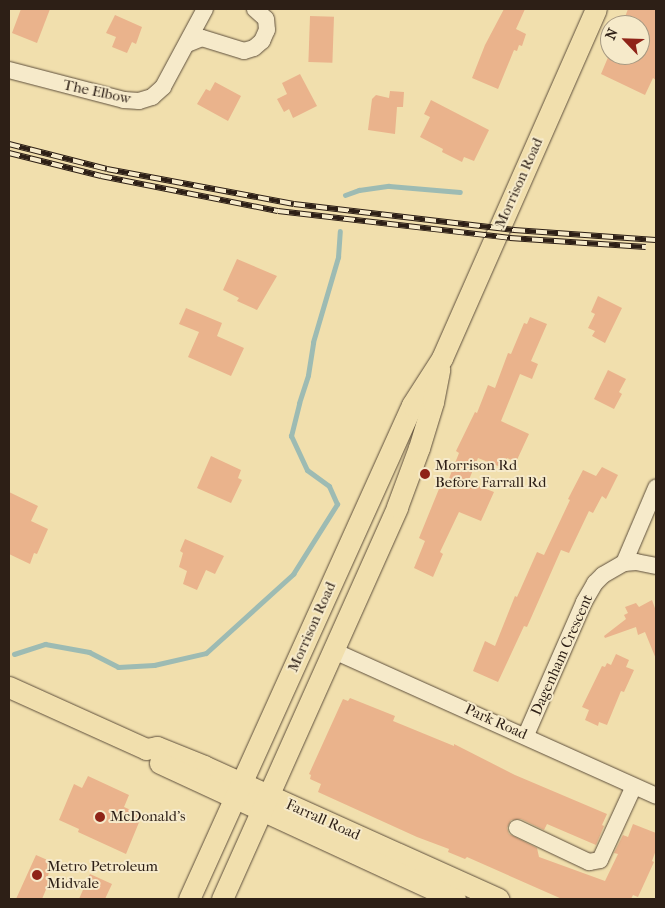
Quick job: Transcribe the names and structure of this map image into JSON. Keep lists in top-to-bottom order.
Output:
{
  "streets": {
    "main road": ["Morrison Road", "Farrall Road"],
    "street": ["The Elbow", "Dagenham Crescent", "Park Road"]
  },
  "crossings": [
    ["Morrison Road", "Park Road"],
    ["Morrison Road", "Farrall Road"],
    ["Dagenham Crescent", "Park Road"]
  ],
  "places": ["Morrison Rd Before Farrall Rd", "McDonald's", "Metro Petroleum Midvale"],
  "north": "top left"
}
